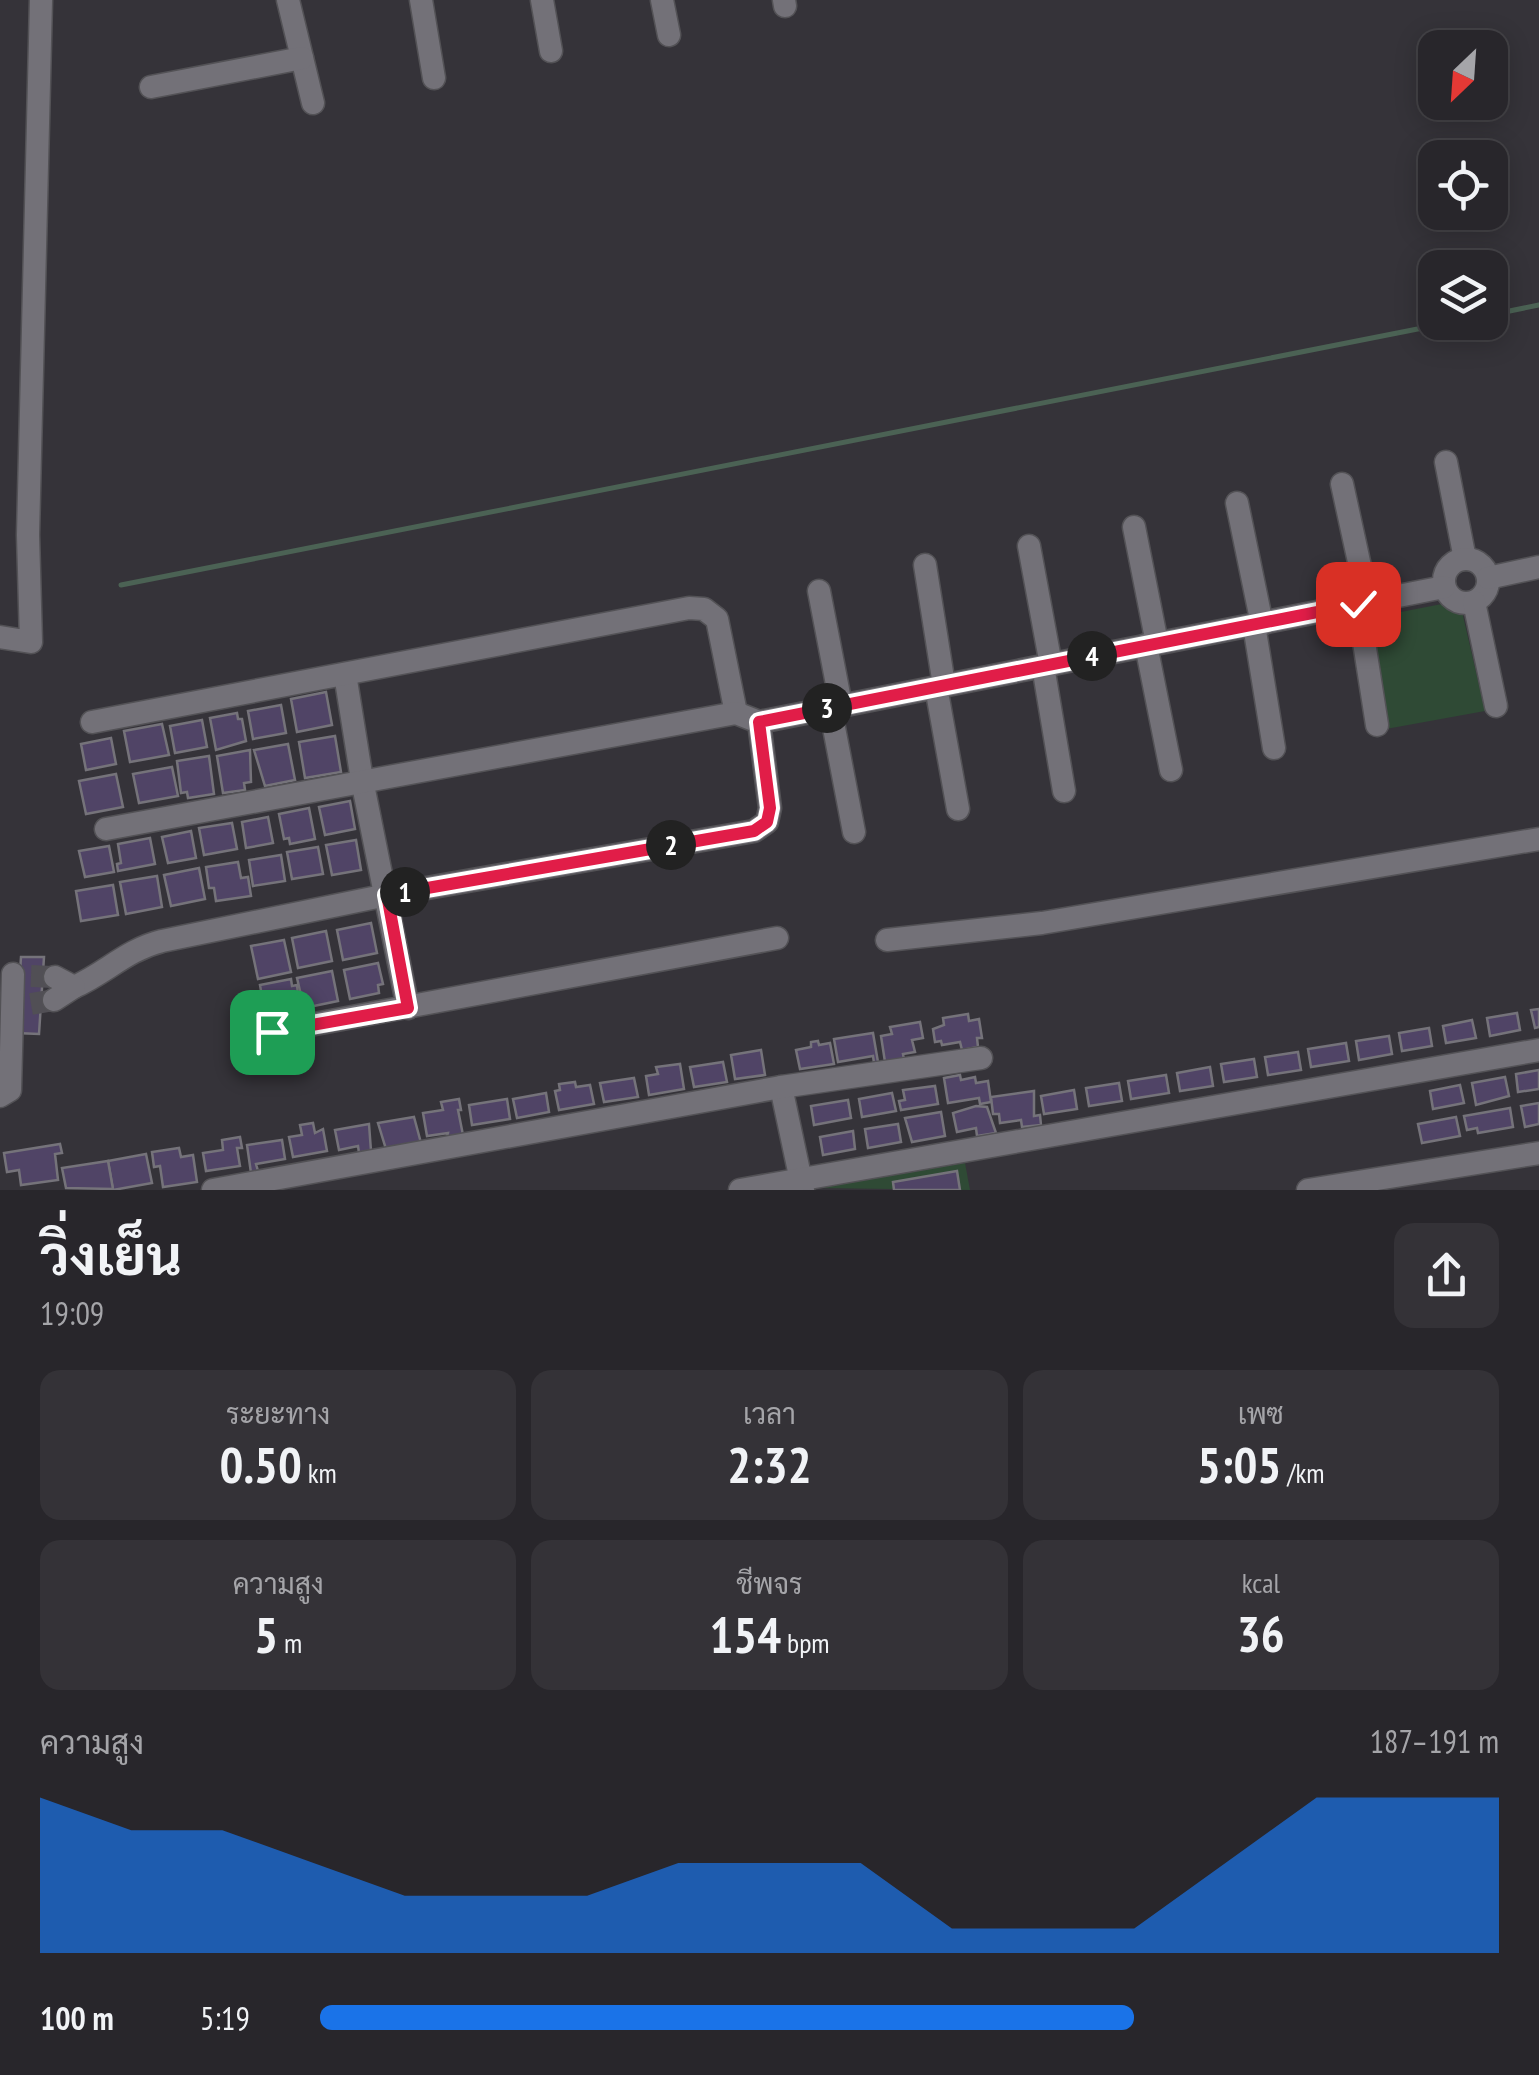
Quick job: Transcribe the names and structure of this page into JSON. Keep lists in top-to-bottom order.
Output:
{
  "north": "bottom left",
  "page": {
    "pins": [
      "4",
      "3",
      "2",
      "1"
    ],
    "heading": ["วิ่งเย็น", "19:09"],
    "stats": [
      ["ระยะทาง", "0.50 km"],
      ["เวลา", "2:32"],
      ["เพซ", "5:05 /km"],
      ["ความสูง", "5 m"],
      ["ชีพจร", "154 bpm"],
      ["kcal", "36"]
    ],
    "chart": ["ความสูง", "187–191 m"],
    "list": [
      {
        "name": "100 m",
        "note": "5:19"
      }
    ]
  }
}
